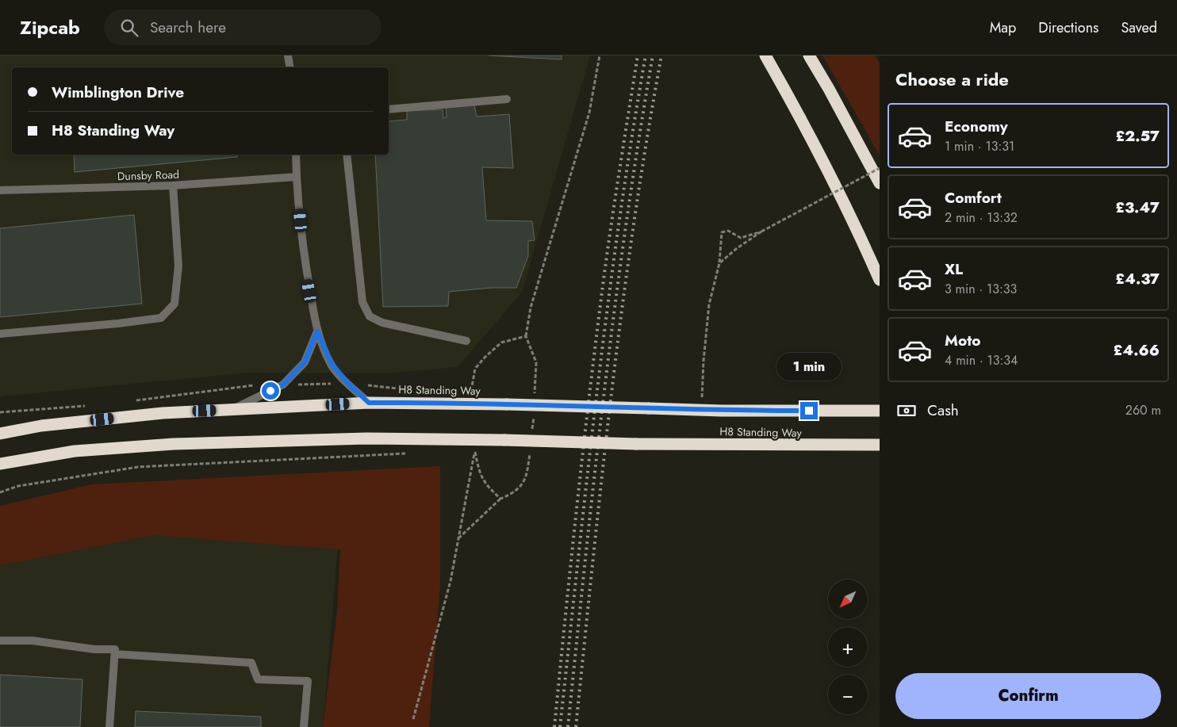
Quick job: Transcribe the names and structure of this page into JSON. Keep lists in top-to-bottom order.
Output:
{
  "streets": {
    "highway": ["H8 Standing Way"],
    "street": ["Dunsby Road"]
  },
  "north": "bottom left",
  "page": {
    "header": "Zipcab",
    "search": "Search here",
    "nav": ["Map", "Directions", "Saved"],
    "heading": "Choose a ride",
    "banner": ["Wimblington Drive", "H8 Standing Way"],
    "list": [
      {
        "name": "Economy",
        "note": "1 min · 13:31",
        "value": "£2.57"
      },
      {
        "name": "Comfort",
        "note": "2 min · 13:32",
        "value": "£3.47"
      },
      {
        "name": "XL",
        "note": "3 min · 13:33",
        "value": "£4.37"
      },
      {
        "name": "Moto",
        "note": "4 min · 13:34",
        "value": "£4.66"
      }
    ],
    "bubble": "1 min",
    "pay": ["Cash", "260 m"],
    "map_buttons": ["+", "−"],
    "buttons": "Confirm"
  }
}
